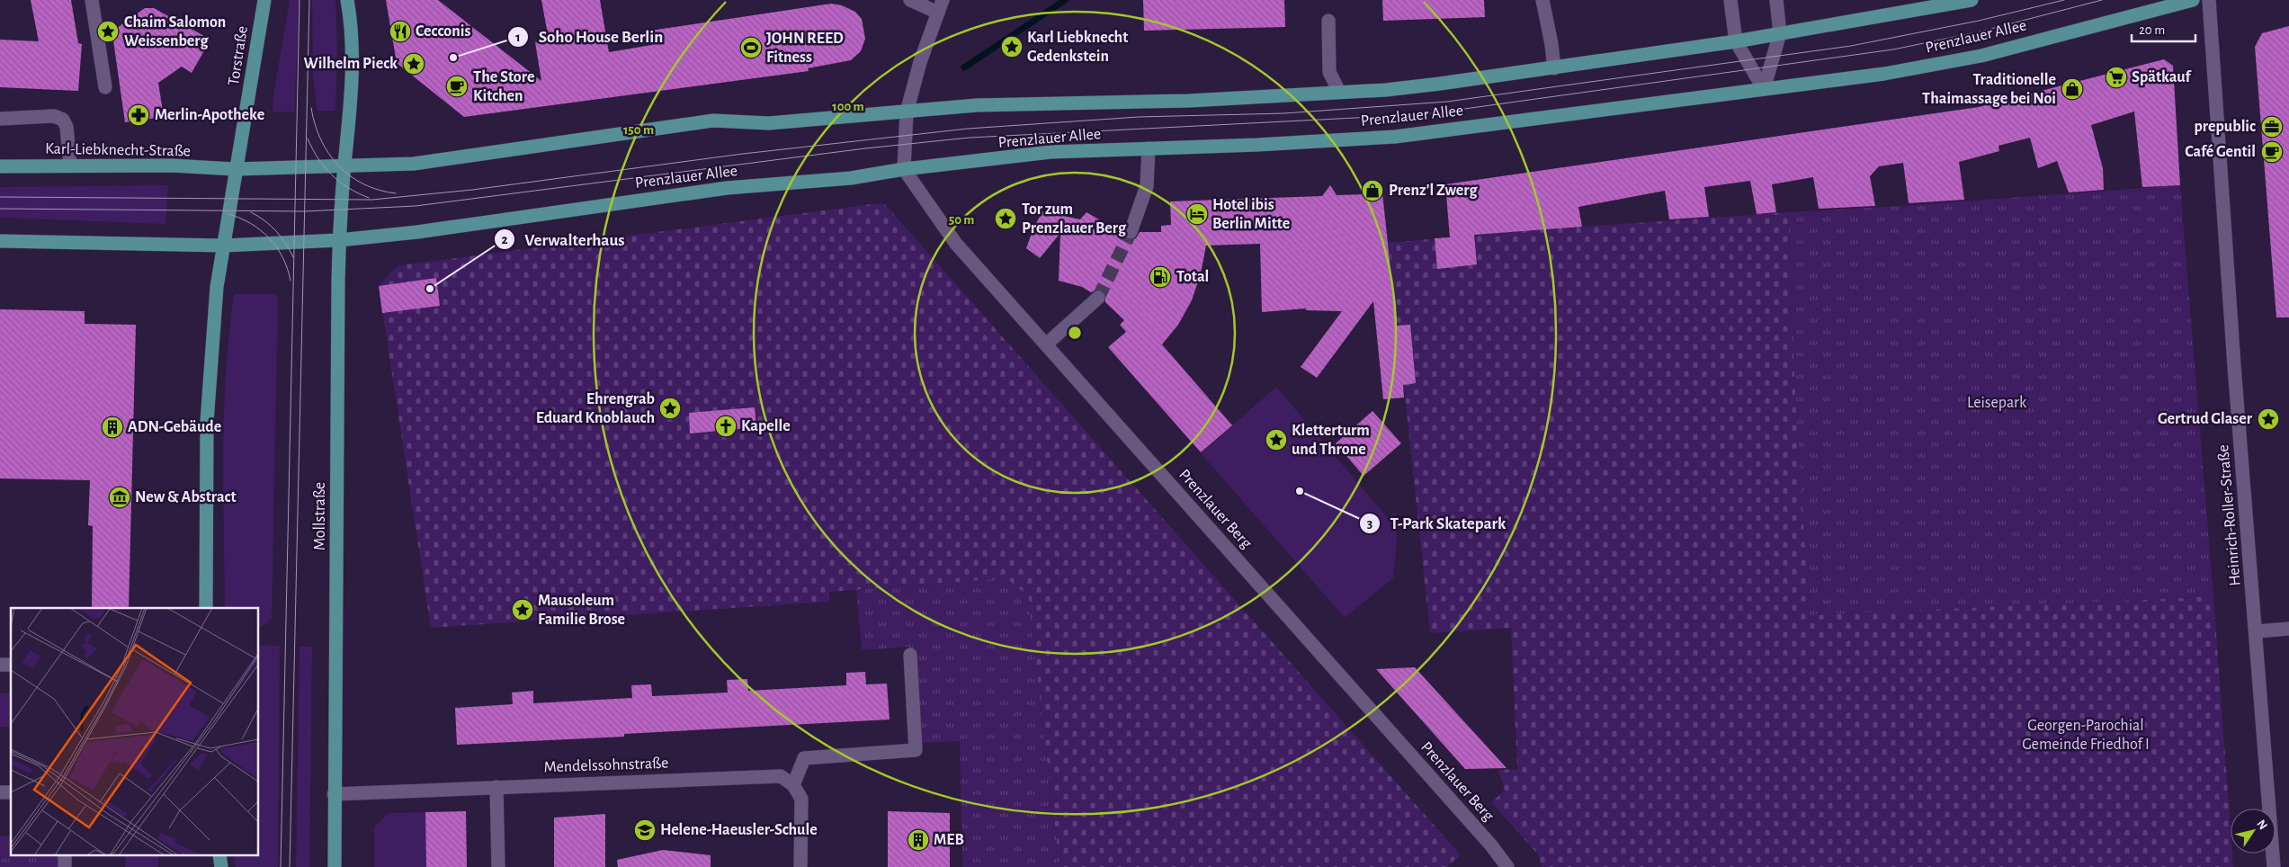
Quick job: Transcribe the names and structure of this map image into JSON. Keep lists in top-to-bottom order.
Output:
{
  "streets": {
    "main road": [
      "Prenzlauer Allee",
      "Torstraße",
      "Karl-Liebknecht-Straße",
      "Mollstraße"
    ],
    "street": ["Prenzlauer Berg", "Heinrich-Roller-Straße", "Mendelssohnstraße"]
  },
  "crossings": [
    ["Prenzlauer Allee", "Karl-Liebknecht-Straße"],
    ["Prenzlauer Allee", "Prenzlauer Berg"],
    ["Prenzlauer Allee", "Mollstraße"],
    ["Torstraße", "Karl-Liebknecht-Straße"],
    ["Karl-Liebknecht-Straße", "Mollstraße"],
    ["Mollstraße", "Mendelssohnstraße"]
  ],
  "parks": ["Leisepark", "Georgen-Parochial Gemeinde Friedhof I"],
  "places": {
    "place": [
      "Chaim Salomon Weissenberg",
      "Karl Liebknecht Gedenkstein",
      "Wilhelm Pieck",
      "Tor zum Prenzlauer Berg",
      "Ehrengrab Eduard Knoblauch",
      "Gertrud Glaser",
      "Kletterturm und Throne",
      "Mausoleum Familie Brose"
    ],
    "restaurant": ["Cecconis"],
    "sports": ["JOHN REED Fitness"],
    "other": ["Soho House Berlin", "Verwalterhaus", "T-Park Skatepark"],
    "supermarket": ["Spätkauf"],
    "cafe": ["The Store Kitchen", "Café Gentil"],
    "shop": ["Traditionelle Thaimassage bei Noi", "Prenz'l Zwerg"],
    "pharmacy": ["Merlin-Apotheke"],
    "office": ["prepublic"],
    "hotel": ["Hotel ibis Berlin Mitte"],
    "fuel station": ["Total"],
    "church": ["Kapelle"],
    "building": ["ADN-Gebäude", "MEB"],
    "museum": ["New & Abstract"],
    "school or university": ["Helene-Haeusler-Schule"]
  },
  "scale_bar": "20 m",
  "north": "top right",
  "rings": ["100 m", "150 m", "50 m"]
}
